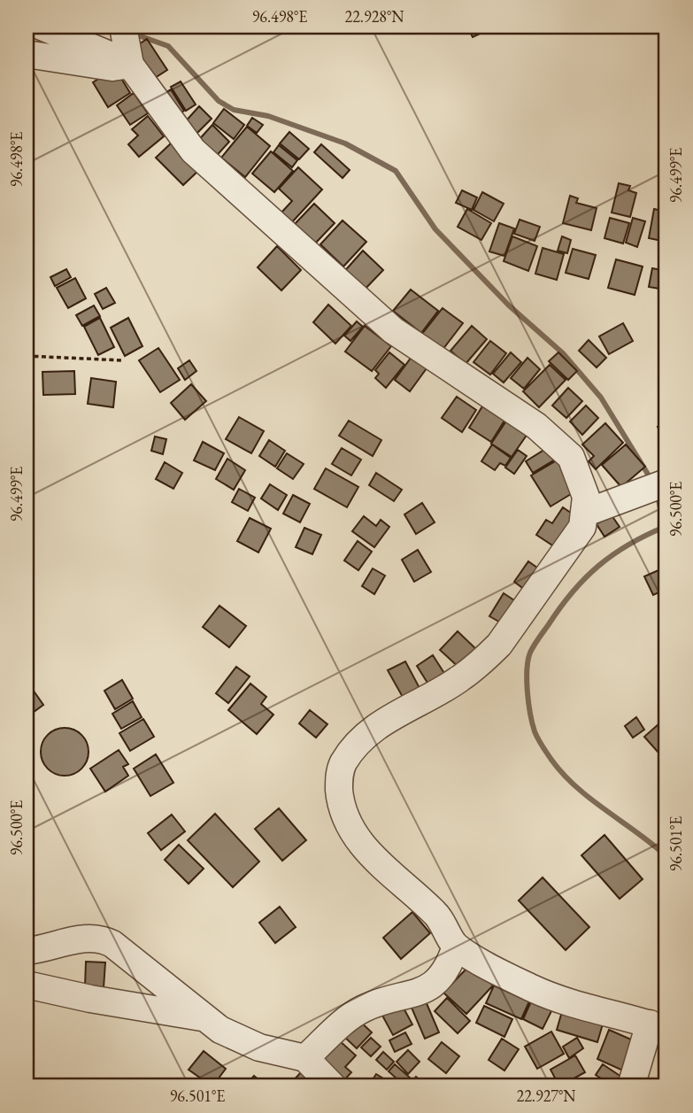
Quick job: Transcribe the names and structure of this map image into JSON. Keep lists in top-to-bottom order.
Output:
{
  "coordinates": [
    "96.498°E",
    "22.928°N",
    "96.499°E",
    "96.500°E",
    "96.501°E",
    "22.927°N"
  ]
}
